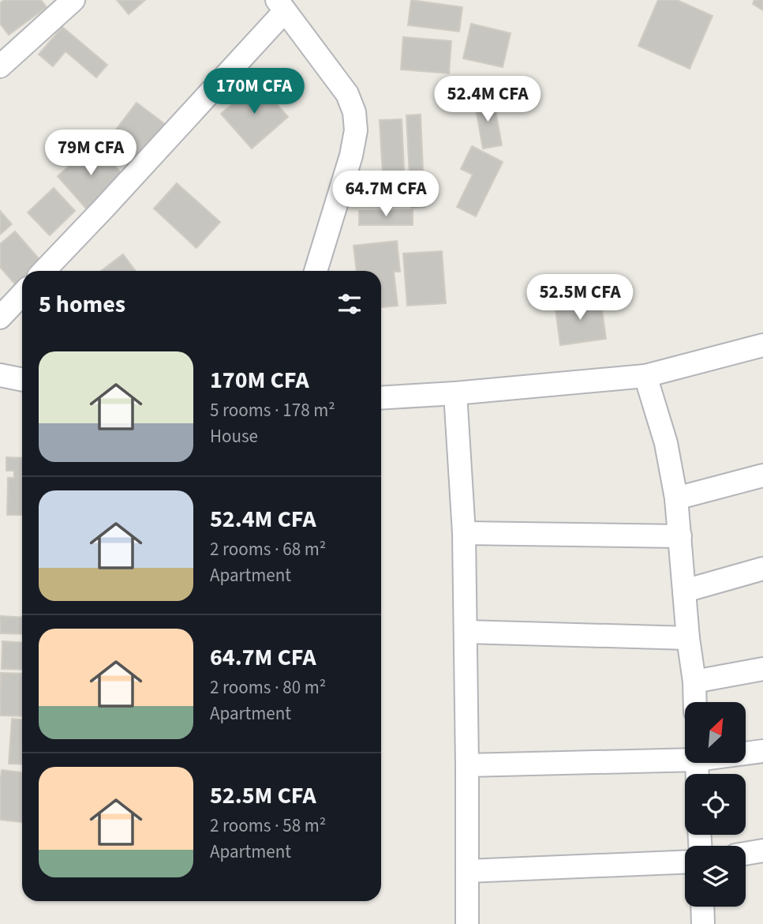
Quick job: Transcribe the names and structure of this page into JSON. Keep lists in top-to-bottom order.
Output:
{
  "north": "top right",
  "page": {
    "price": [
      "170M CFA",
      "52.4M CFA",
      "79M CFA",
      "64.7M CFA",
      "52.5M CFA"
    ],
    "heading": "5 homes",
    "list": [
      {
        "name": "170M CFA",
        "note": "5 rooms · 178 m² · House"
      },
      {
        "name": "52.4M CFA",
        "note": "2 rooms · 68 m² · Apartment"
      },
      {
        "name": "64.7M CFA",
        "note": "2 rooms · 80 m² · Apartment"
      },
      {
        "name": "52.5M CFA",
        "note": "2 rooms · 58 m² · Apartment"
      }
    ]
  }
}
